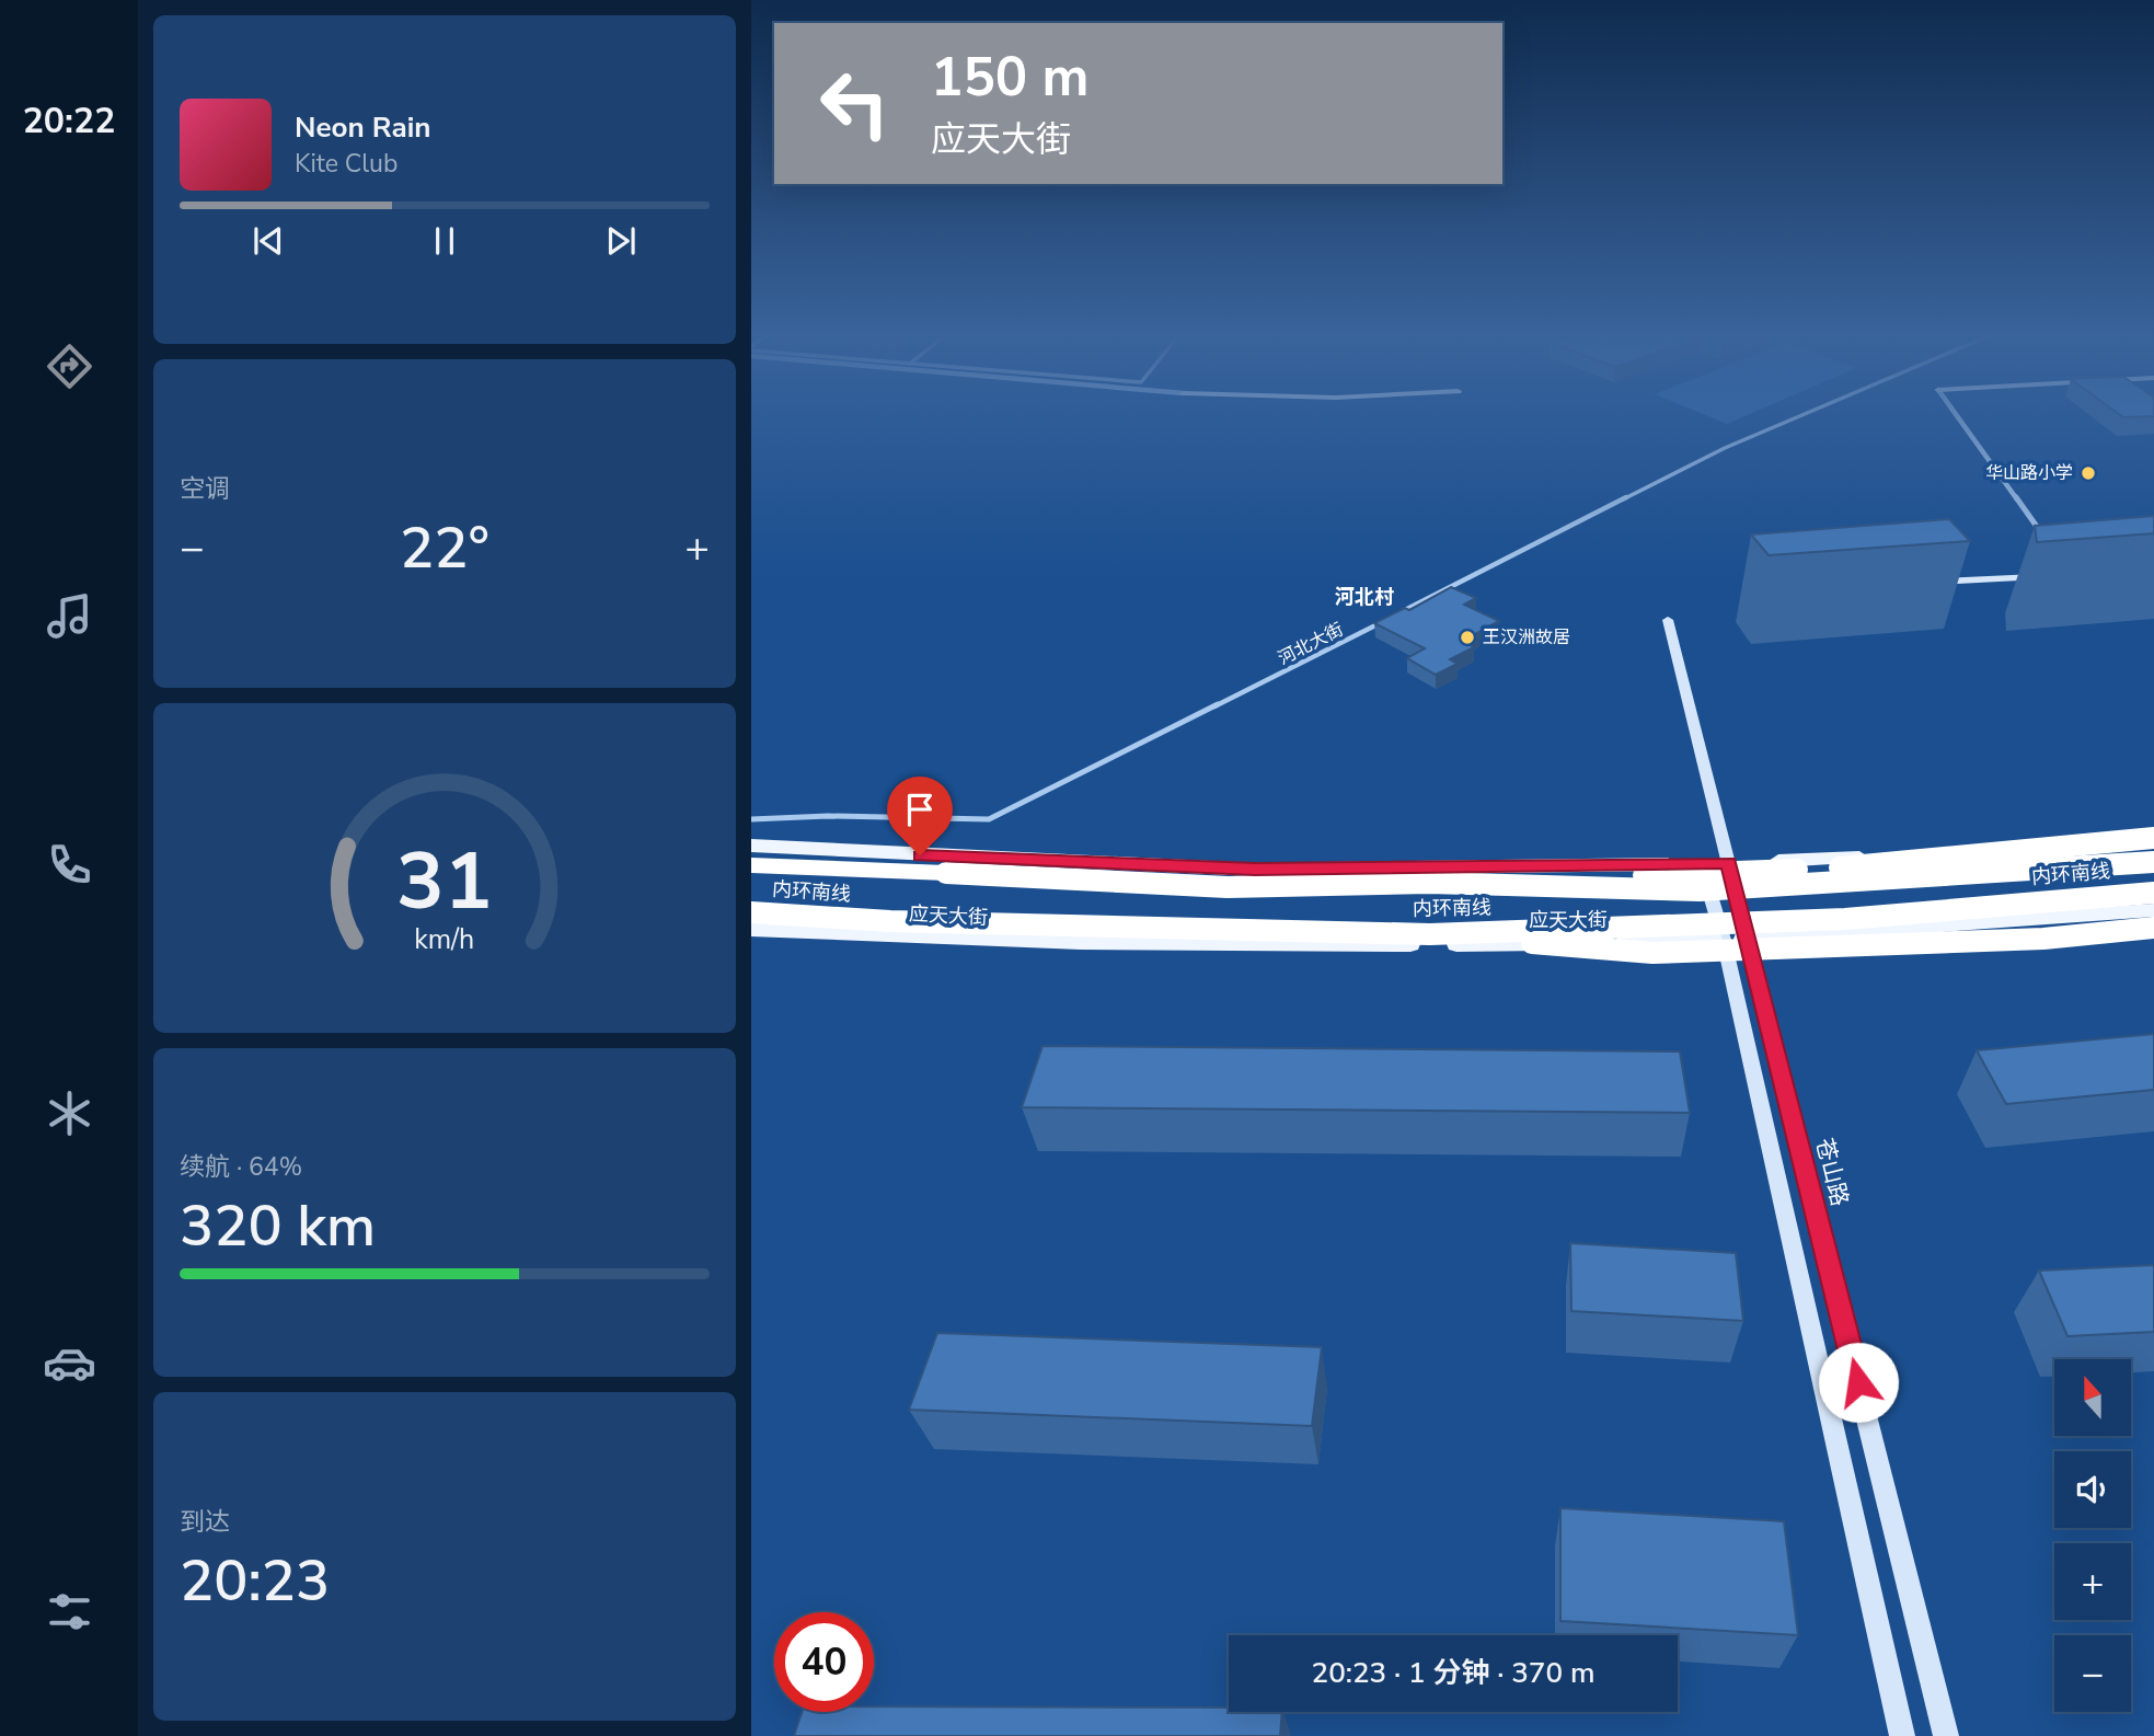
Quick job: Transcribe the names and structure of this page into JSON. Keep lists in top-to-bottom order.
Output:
{
  "streets": {
    "highway": ["内环南线"],
    "main road": ["应天大街"],
    "street": ["苍山路"],
    "lane": ["河北大街"]
  },
  "crossings": [
    ["应天大街", "苍山路"]
  ],
  "districts": ["河北村"],
  "places": ["华山路小学", "王汉洲故居"],
  "north": "top",
  "page": {
    "tabs": "20:22",
    "turn": ["150 m", "应天大街"],
    "song": ["Neon Rain", "Kite Club"],
    "tile": [
      "空调",
      ["续航 · 64%", "320 km"],
      ["到达", "20:23"]
    ],
    "heat": ["−", "22°", "+"],
    "map_buttons": ["+", "−"],
    "limit": "40",
    "trip": "20:23 · 1 分钟 · 370 m",
    "gauge": ["31", "km/h"]
  }
}
